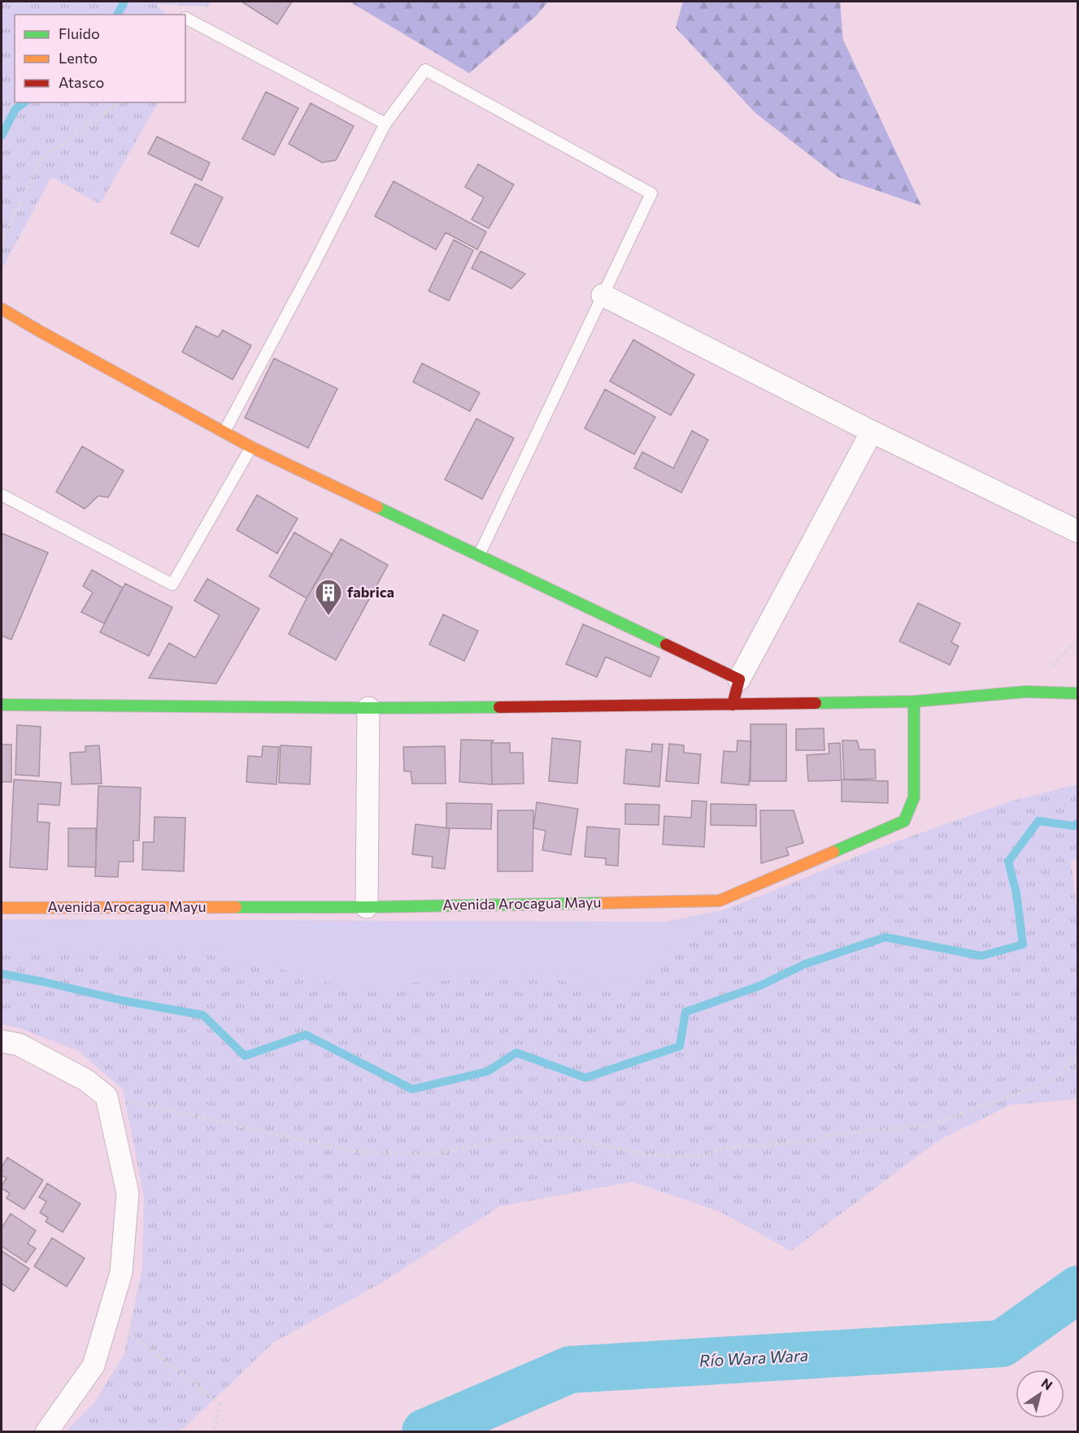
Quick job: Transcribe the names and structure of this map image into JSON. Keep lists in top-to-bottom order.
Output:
{
  "streets": {
    "street": ["Avenida Arocagua Mayu"]
  },
  "water": ["Río Wara Wara"],
  "places": {
    "building": ["fabrica"]
  },
  "legend": ["Fluido", "Lento", "Atasco"],
  "north": "top right"
}
